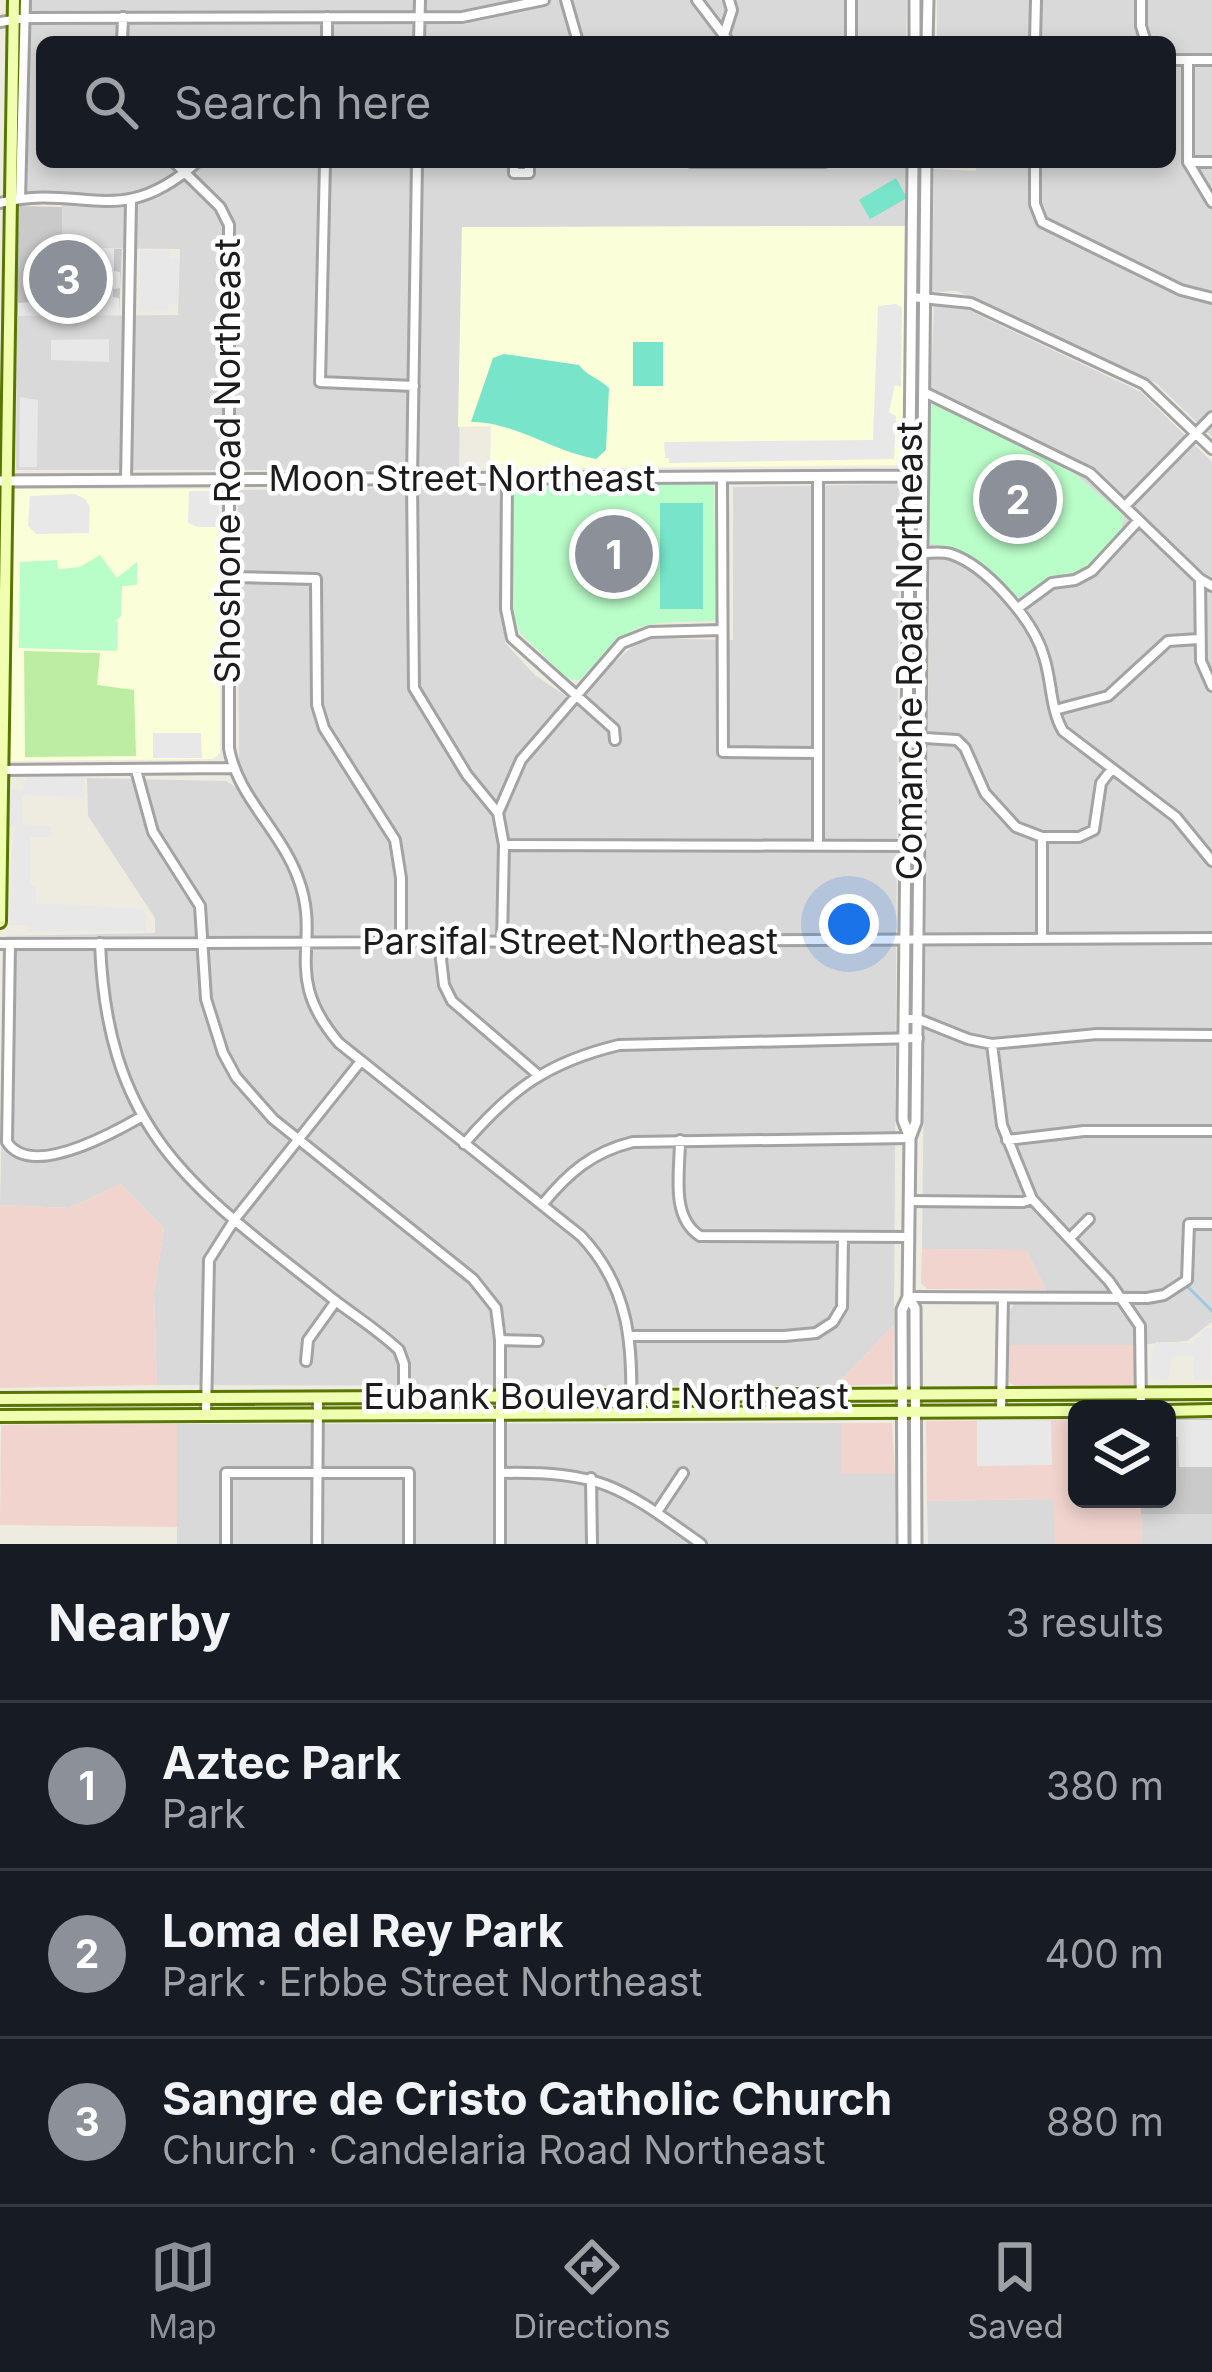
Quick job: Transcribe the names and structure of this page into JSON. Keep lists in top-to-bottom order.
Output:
{
  "streets": {
    "main road": ["Eubank Boulevard Northeast"],
    "street": [
      "Shoshone Road Northeast",
      "Moon Street Northeast",
      "Comanche Road Northeast",
      "Parsifal Street Northeast"
    ]
  },
  "crossings": [
    ["Shoshone Road Northeast", "Moon Street Northeast"],
    ["Shoshone Road Northeast", "Parsifal Street Northeast"],
    ["Shoshone Road Northeast", "Eubank Boulevard Northeast"],
    ["Moon Street Northeast", "Comanche Road Northeast"],
    ["Comanche Road Northeast", "Parsifal Street Northeast"],
    ["Comanche Road Northeast", "Eubank Boulevard Northeast"]
  ],
  "page": {
    "search": "Search here",
    "pins": ["3", "2", "1"],
    "heading": ["Nearby", "3 results"],
    "list": [
      {
        "mark": "1",
        "name": "Aztec Park",
        "note": "Park",
        "value": "380 m"
      },
      {
        "mark": "2",
        "name": "Loma del Rey Park",
        "note": "Park · Erbbe Street Northeast",
        "value": "400 m"
      },
      {
        "mark": "3",
        "name": "Sangre de Cristo Catholic Church",
        "note": "Church · Candelaria Road Northeast",
        "value": "880 m"
      }
    ],
    "nav": ["Map", "Directions", "Saved"]
  }
}
